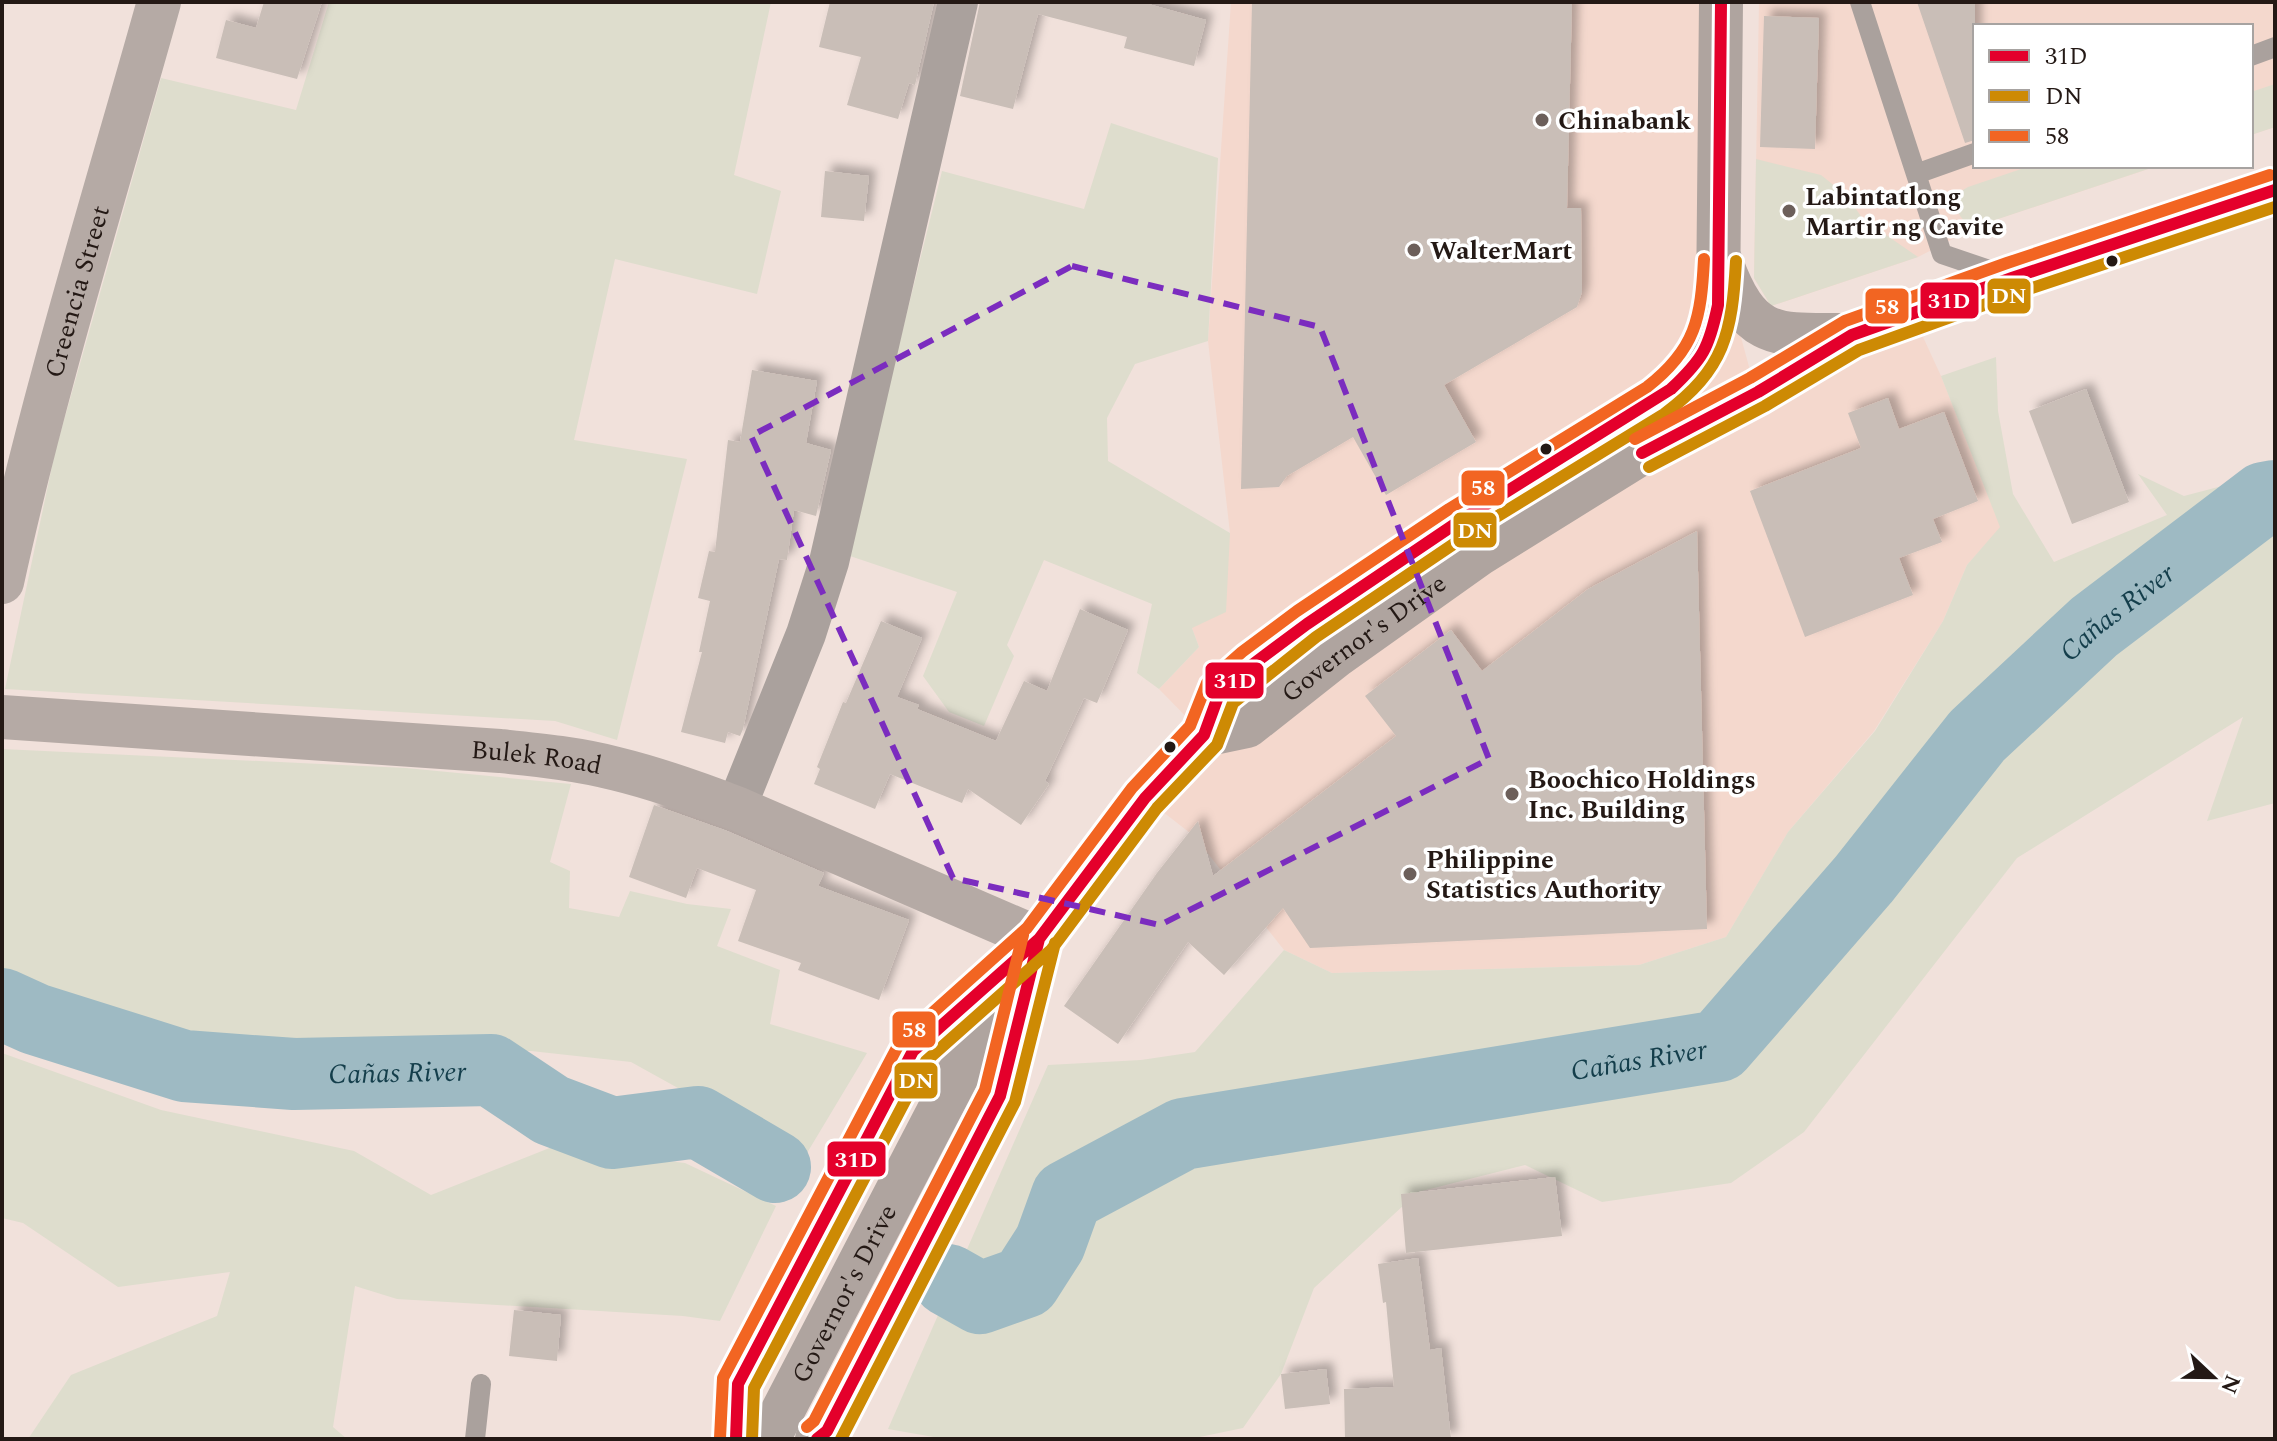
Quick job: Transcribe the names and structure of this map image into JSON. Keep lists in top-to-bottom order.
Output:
{
  "streets": {
    "main road": ["Creencia Street", "Governor's Drive", "Bulek Road"]
  },
  "crossings": [
    ["Governor's Drive", "Bulek Road"]
  ],
  "water": ["Cañas River"],
  "places": [
    "Chinabank",
    "Labintatlong Martir ng Cavite",
    "WalterMart",
    "Boochico Holdings Inc. Building",
    "Philippine Statistics Authority"
  ],
  "lines": ["transit line 31D", "transit line 58", "transit line DN"],
  "legend": ["31D", "DN", "58"],
  "north": "right"
}
